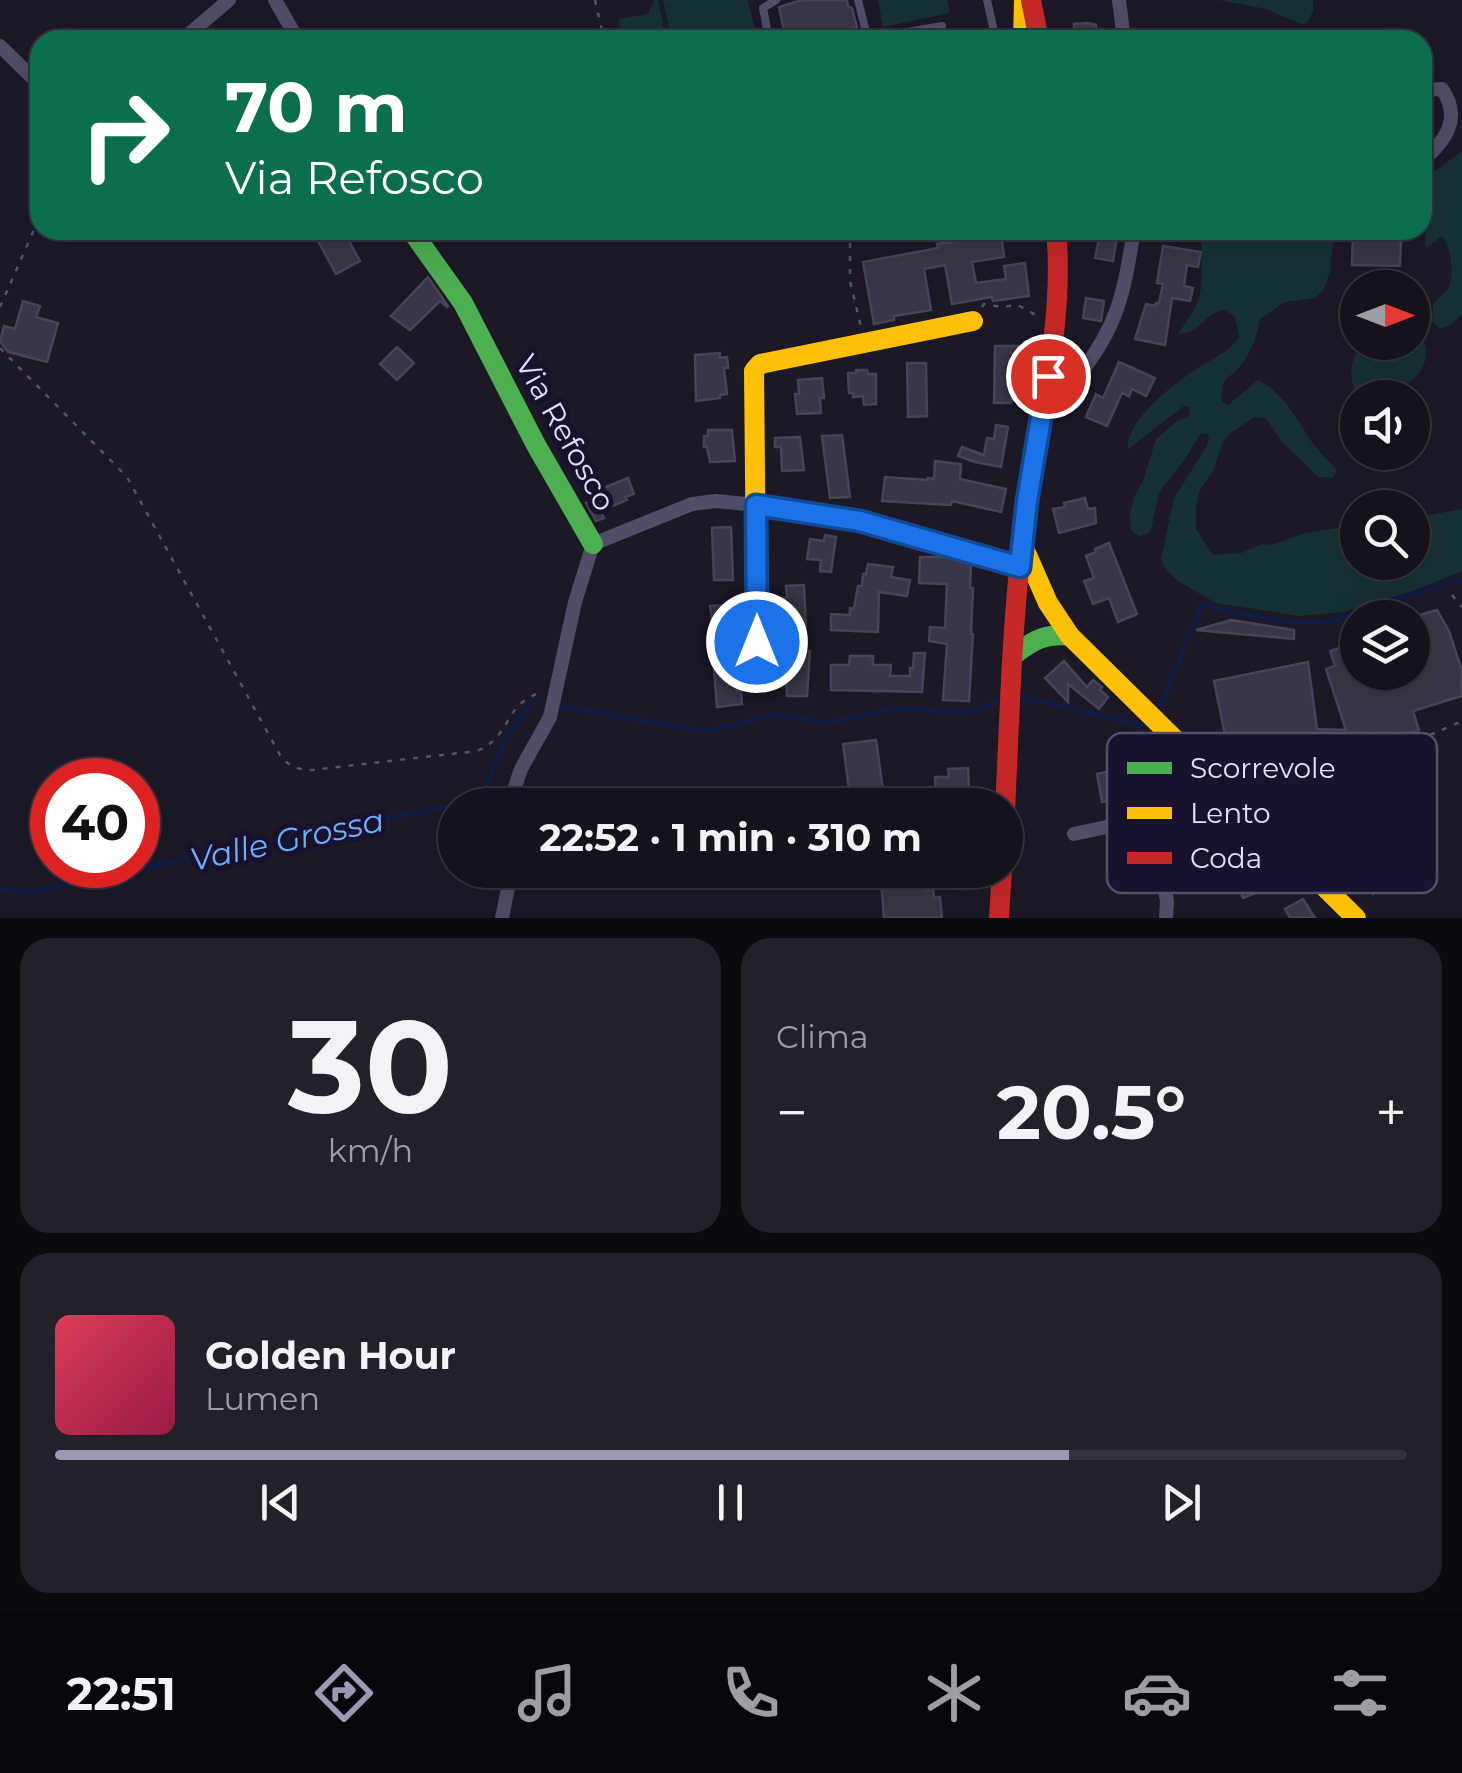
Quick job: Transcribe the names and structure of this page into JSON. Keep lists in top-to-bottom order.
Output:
{
  "streets": {
    "street": ["Via Refosco"]
  },
  "water": ["Valle Grossa"],
  "legend": ["Scorrevole", "Lento", "Coda"],
  "north": "right",
  "page": {
    "turn": ["70 m", "Via Refosco"],
    "limit": "40",
    "trip": "22:52 · 1 min · 310 m",
    "tile": [
      ["30", "km/h"],
      "Clima"
    ],
    "heat": ["−", "20.5°", "+"],
    "song": ["Golden Hour", "Lumen"],
    "tabs": "22:51"
  }
}
